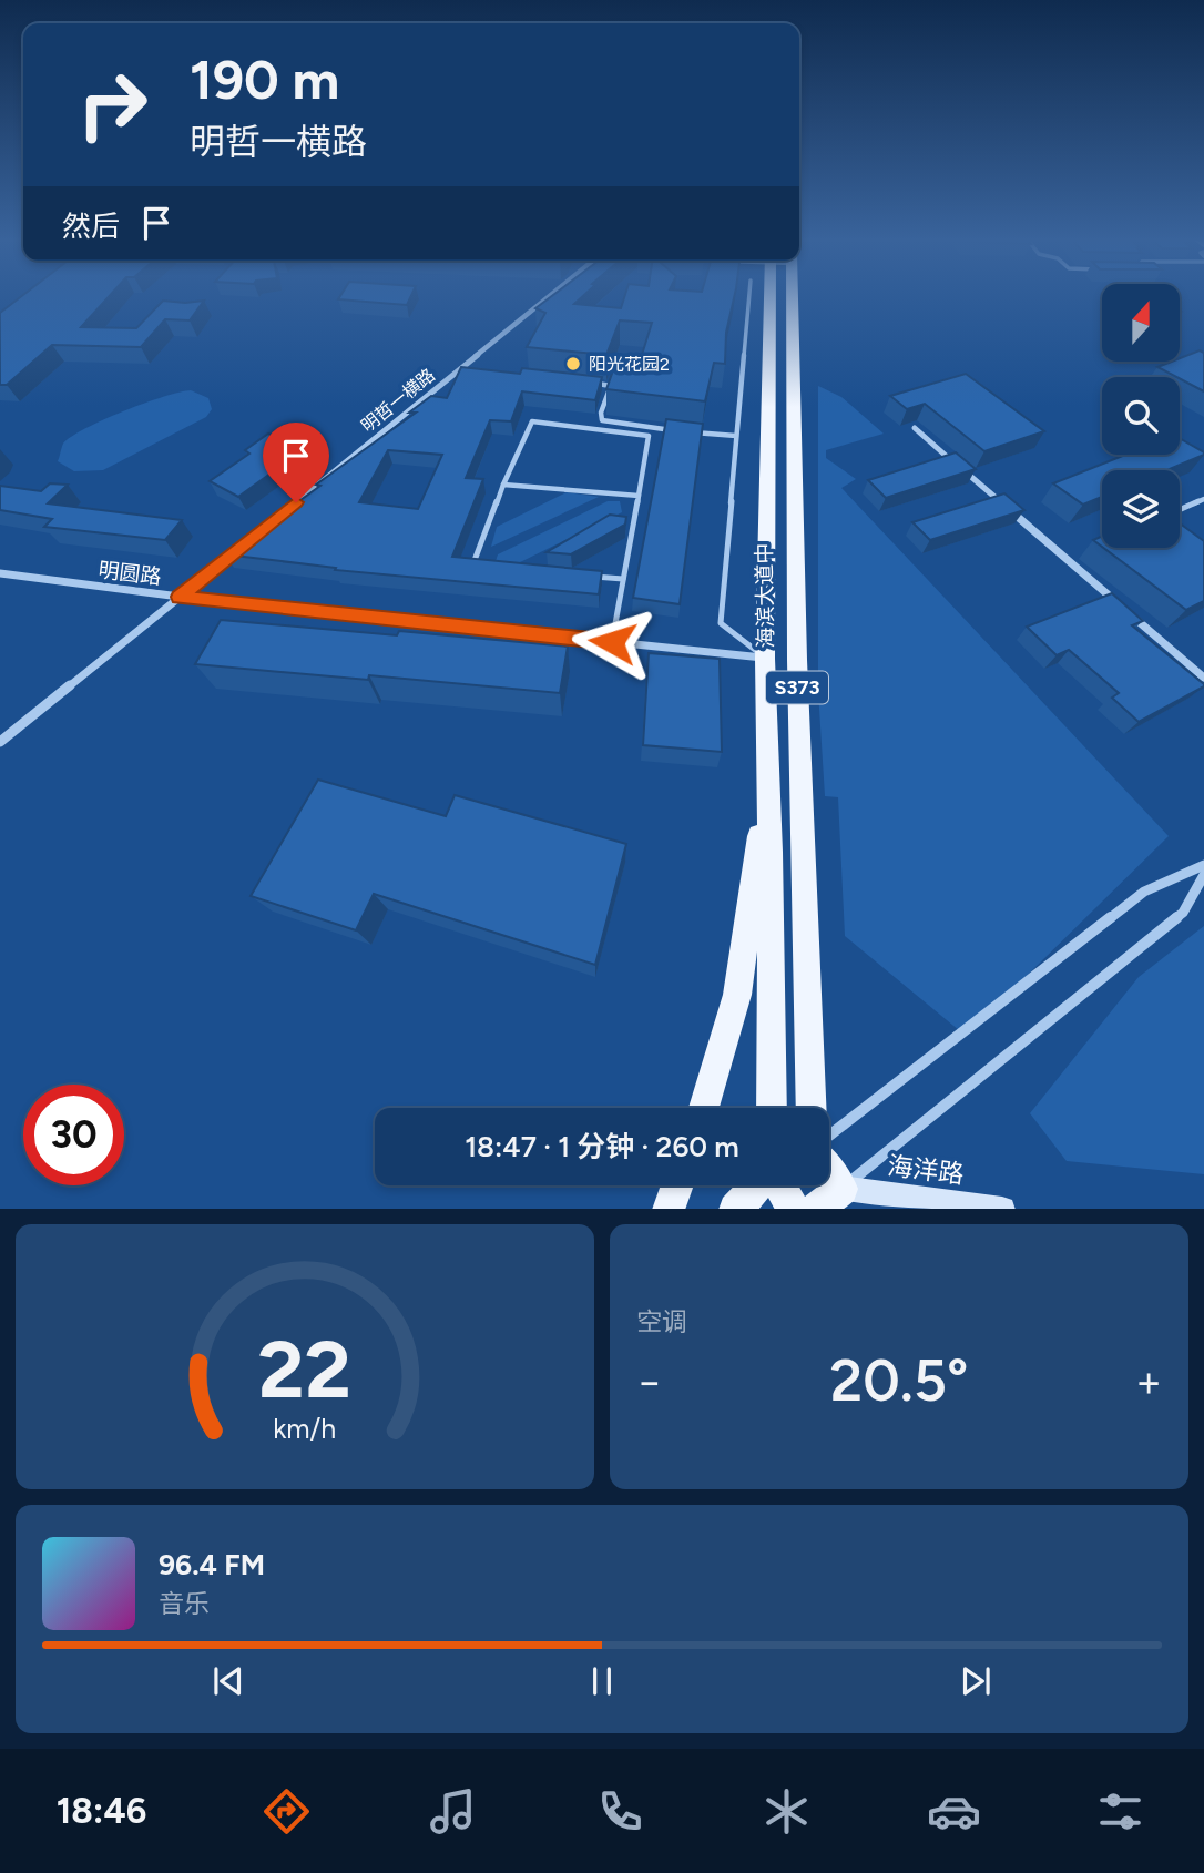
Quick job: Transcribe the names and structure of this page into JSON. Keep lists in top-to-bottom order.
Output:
{
  "streets": {
    "main road": ["海滨大道中", "S373"],
    "street": ["明哲一横路", "明圆路", "海洋路"]
  },
  "crossings": [
    ["明圆路", "海滨大道中"]
  ],
  "places": ["阳光花园2"],
  "north": "top",
  "page": {
    "turn": ["190 m", "明哲一横路"],
    "then": "然后",
    "limit": "30",
    "trip": "18:47 · 1 分钟 · 260 m",
    "tile": "空调",
    "heat": ["−", "20.5°", "+"],
    "song": ["96.4 FM", "音乐"],
    "tabs": "18:46",
    "gauge": ["22", "km/h"]
  }
}
